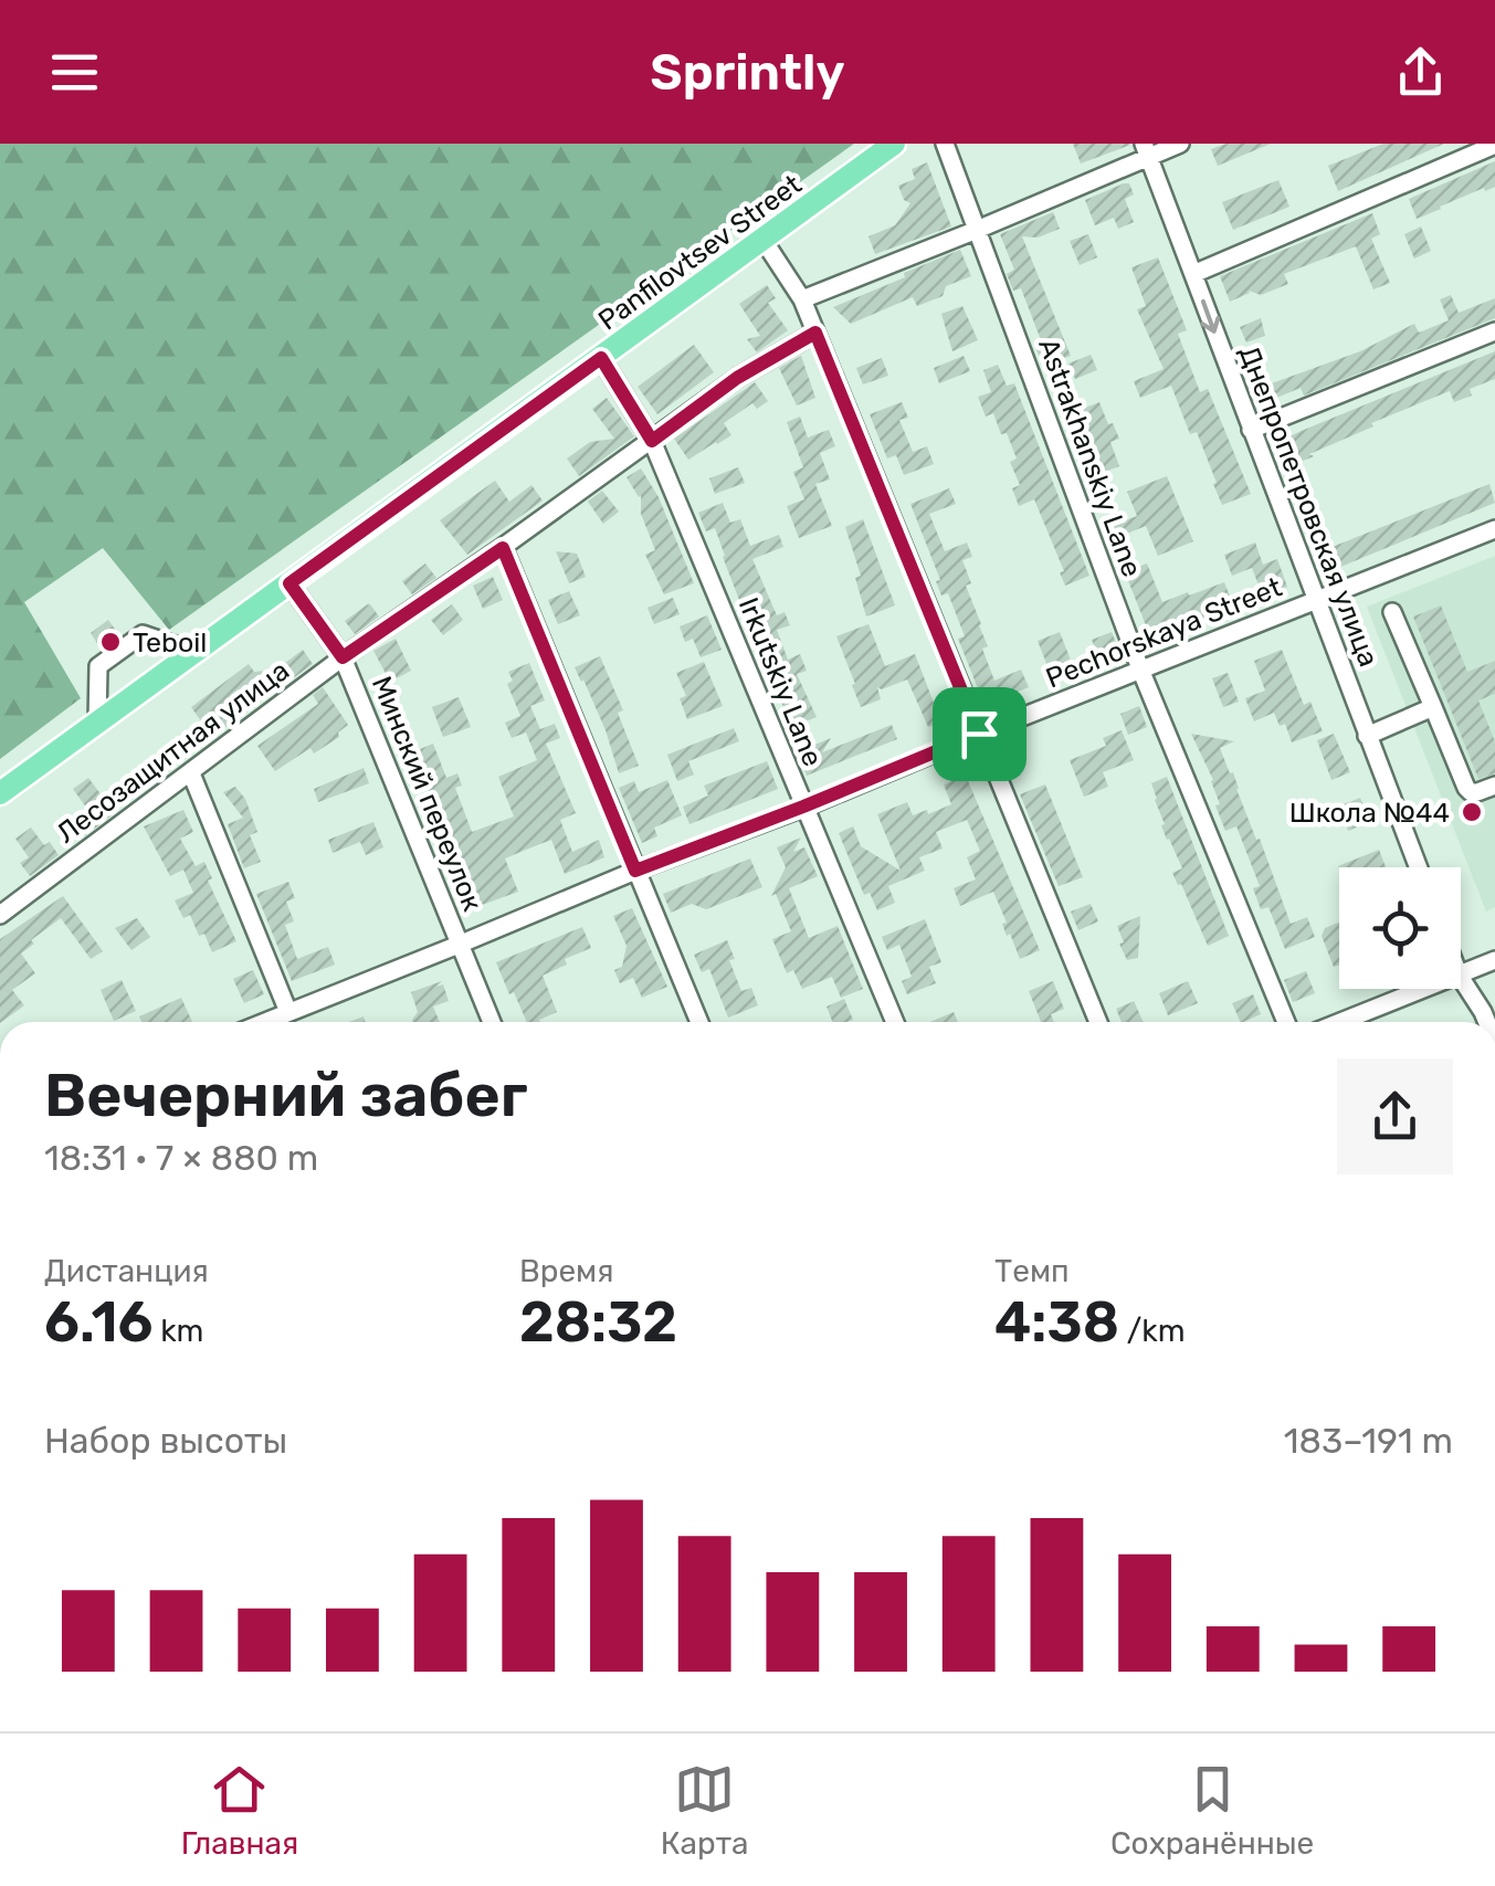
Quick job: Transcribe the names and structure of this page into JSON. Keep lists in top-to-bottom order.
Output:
{
  "streets": {
    "main road": ["Panfilovtsev Street"],
    "street": [
      "Astrakhanskiy Lane",
      "Днепропетровская улица",
      "Pechorskaya Street",
      "Irkutskiy Lane",
      "Лесозащитная улица",
      "Минский переулок"
    ]
  },
  "crossings": [
    ["Panfilovtsev Street", "Irkutskiy Lane"],
    ["Panfilovtsev Street", "Минский переулок"],
    ["Astrakhanskiy Lane", "Pechorskaya Street"],
    ["Днепропетровская улица", "Pechorskaya Street"],
    ["Pechorskaya Street", "Irkutskiy Lane"],
    ["Pechorskaya Street", "Минский переулок"],
    ["Irkutskiy Lane", "Лесозащитная улица"],
    ["Лесозащитная улица", "Минский переулок"]
  ],
  "places": ["Teboil", "Школа №44"],
  "page": {
    "header": "Sprintly",
    "heading": ["Вечерний забег", "18:31 · 7 × 880 m"],
    "stats": [
      ["Дистанция", "6.16 km"],
      ["Время", "28:32"],
      ["Темп", "4:38 /km"]
    ],
    "chart": ["Набор высоты", "183–191 m"],
    "tabs": ["Главная", "Карта", "Сохранённые"]
  }
}
